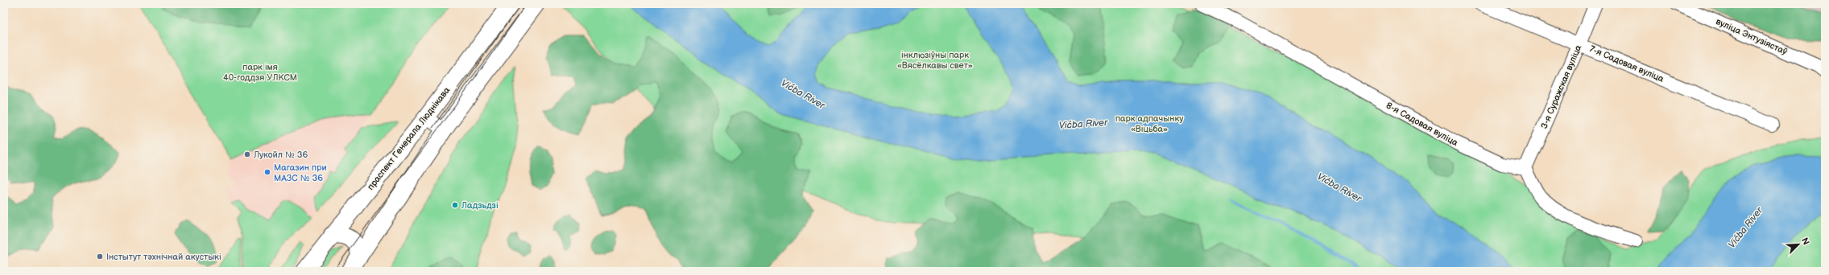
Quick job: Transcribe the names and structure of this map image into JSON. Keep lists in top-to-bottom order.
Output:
{
  "streets": {
    "main road": ["праспект Генерала Люднікава"],
    "street": [
      "вуліца Энтузіястаў",
      "7-я Садовая вуліца",
      "3-я Суражская вуліца",
      "8-я Садовая вуліца"
    ]
  },
  "crossings": [
    ["7-я Садовая вуліца", "3-я Суражская вуліца"],
    ["3-я Суражская вуліца", "8-я Садовая вуліца"]
  ],
  "water": ["Vićba River"],
  "parks": ["інклюзіўны парк «Вясёлкавы свет»", "парк імя 40-годдзя УЛКСМ", "парк адпачынку «Віцьба»"],
  "places": [
    "Лукойл № 36",
    "Магазин при МАЗС № 36",
    "Ладзьдзі",
    "Інстытут тэхнічнай акустыкі"
  ],
  "north": "top right"
}
